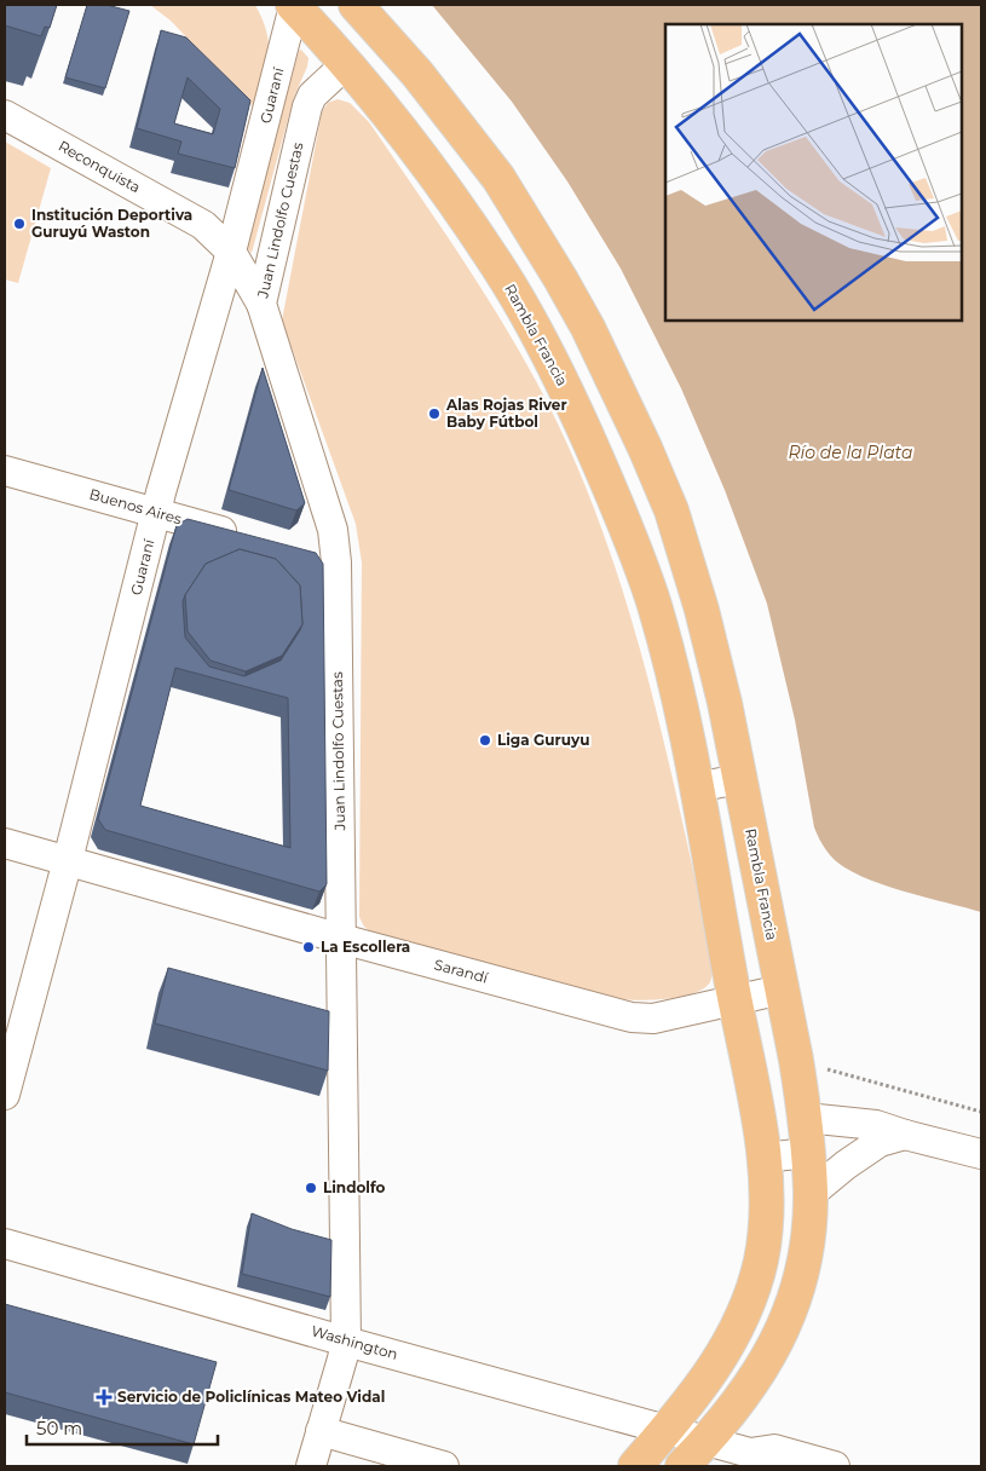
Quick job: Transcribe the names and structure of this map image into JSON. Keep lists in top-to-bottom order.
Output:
{
  "streets": {
    "main road": ["Rambla Francia"],
    "street": [
      "Guaraní",
      "Reconquista",
      "Juan Lindolfo Cuestas",
      "Buenos Aires",
      "Sarandí",
      "Washington"
    ]
  },
  "crossings": [
    ["Guaraní", "Reconquista"],
    ["Guaraní", "Rambla Francia"],
    ["Guaraní", "Buenos Aires"],
    ["Guaraní", "Sarandí"],
    ["Reconquista", "Juan Lindolfo Cuestas"],
    ["Juan Lindolfo Cuestas", "Rambla Francia"],
    ["Juan Lindolfo Cuestas", "Sarandí"],
    ["Juan Lindolfo Cuestas", "Washington"],
    ["Rambla Francia", "Sarandí"],
    ["Rambla Francia", "Washington"]
  ],
  "water": ["Río de la Plata"],
  "places": {
    "other": [
      "Institución Deportiva Guruyú Waston",
      "Alas Rojas River Baby Fútbol",
      "Liga Guruyu",
      "La Escollera",
      "Lindolfo"
    ],
    "health": ["Servicio de Policlínicas Mateo Vidal"]
  },
  "scale_bar": "50 m"
}
